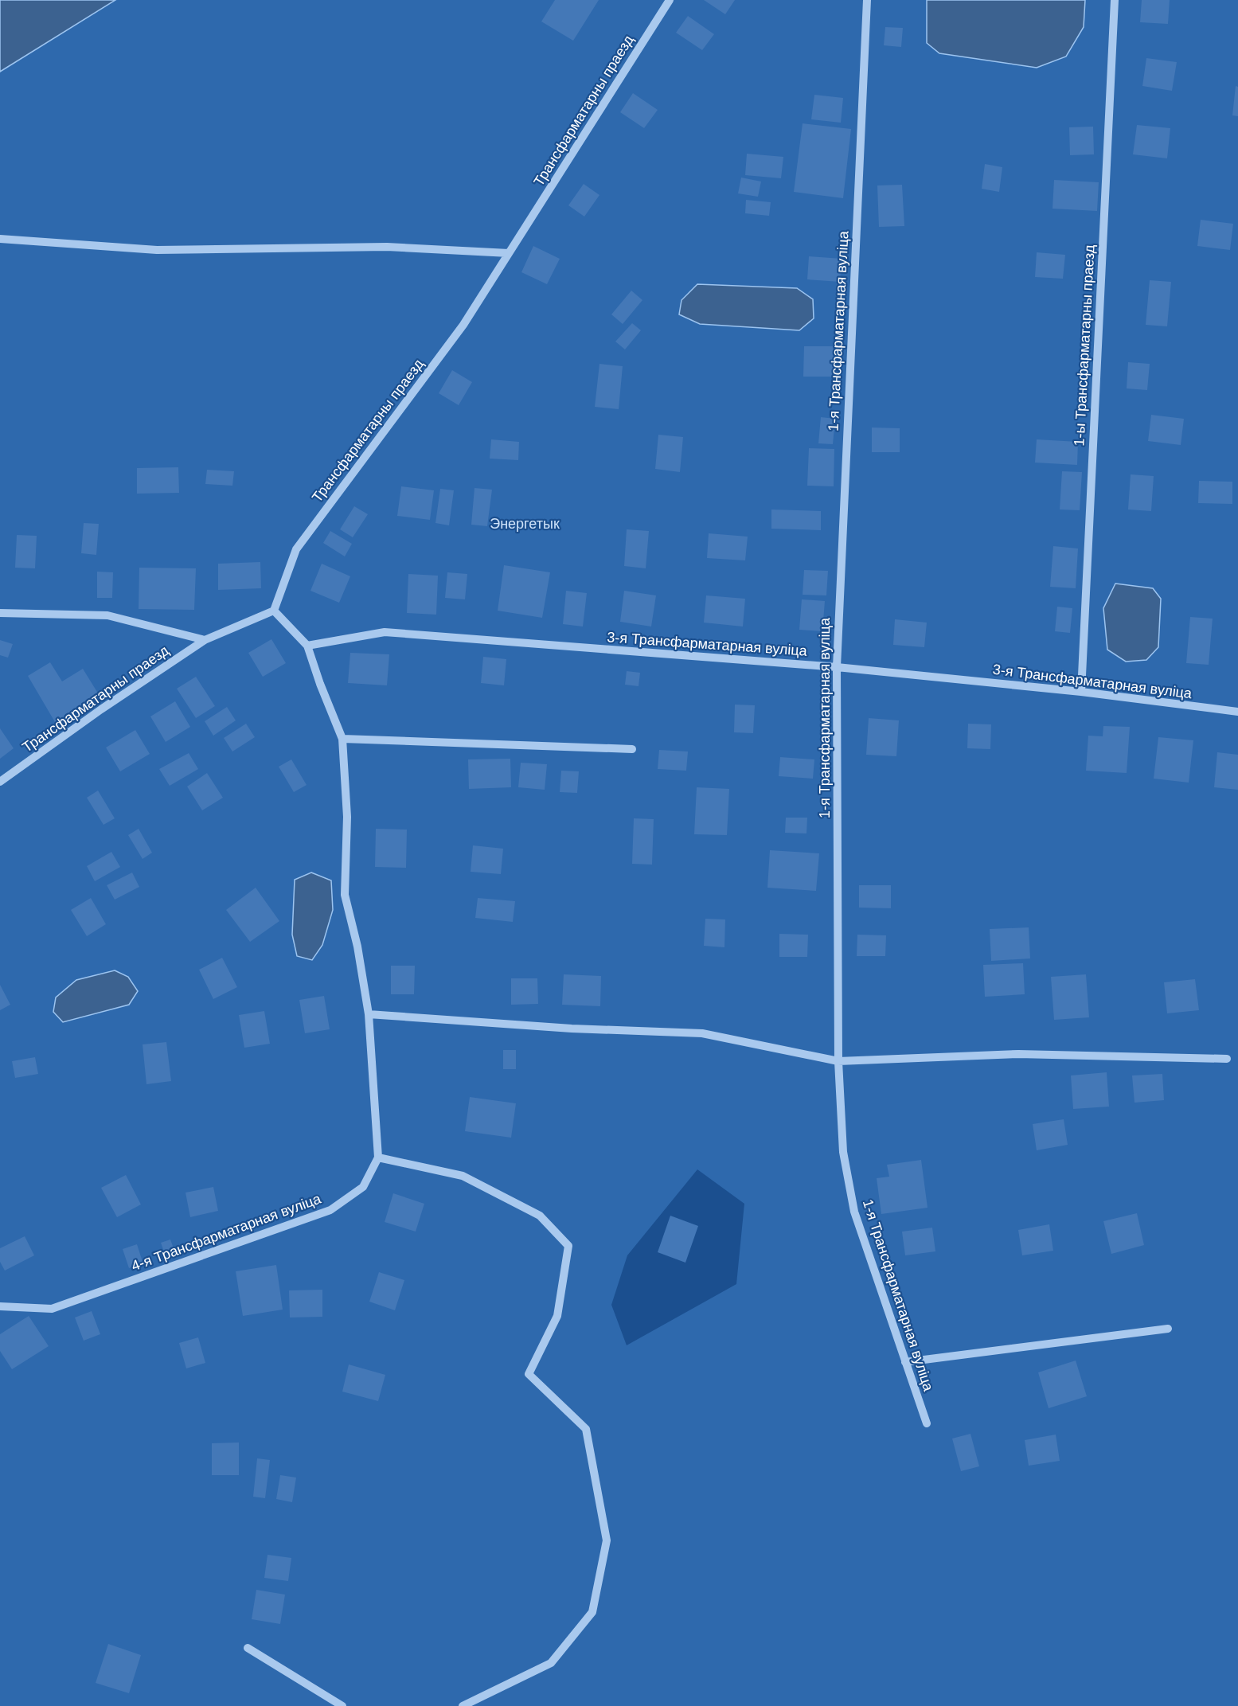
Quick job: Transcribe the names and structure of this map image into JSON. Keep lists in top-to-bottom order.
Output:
{
  "streets": {
    "lane": [
      "Трансфарматарны праезд",
      "1-я Трансфарматарная вуліца",
      "1-ы Трансфарматарны праезд",
      "3-я Трансфарматарная вуліца",
      "4-я Трансфарматарная вуліца"
    ]
  },
  "crossings": [
    ["1-я Трансфарматарная вуліца", "3-я Трансфарматарная вуліца"],
    ["1-ы Трансфарматарны праезд", "3-я Трансфарматарная вуліца"]
  ],
  "parks": ["Энергетык"]
}
